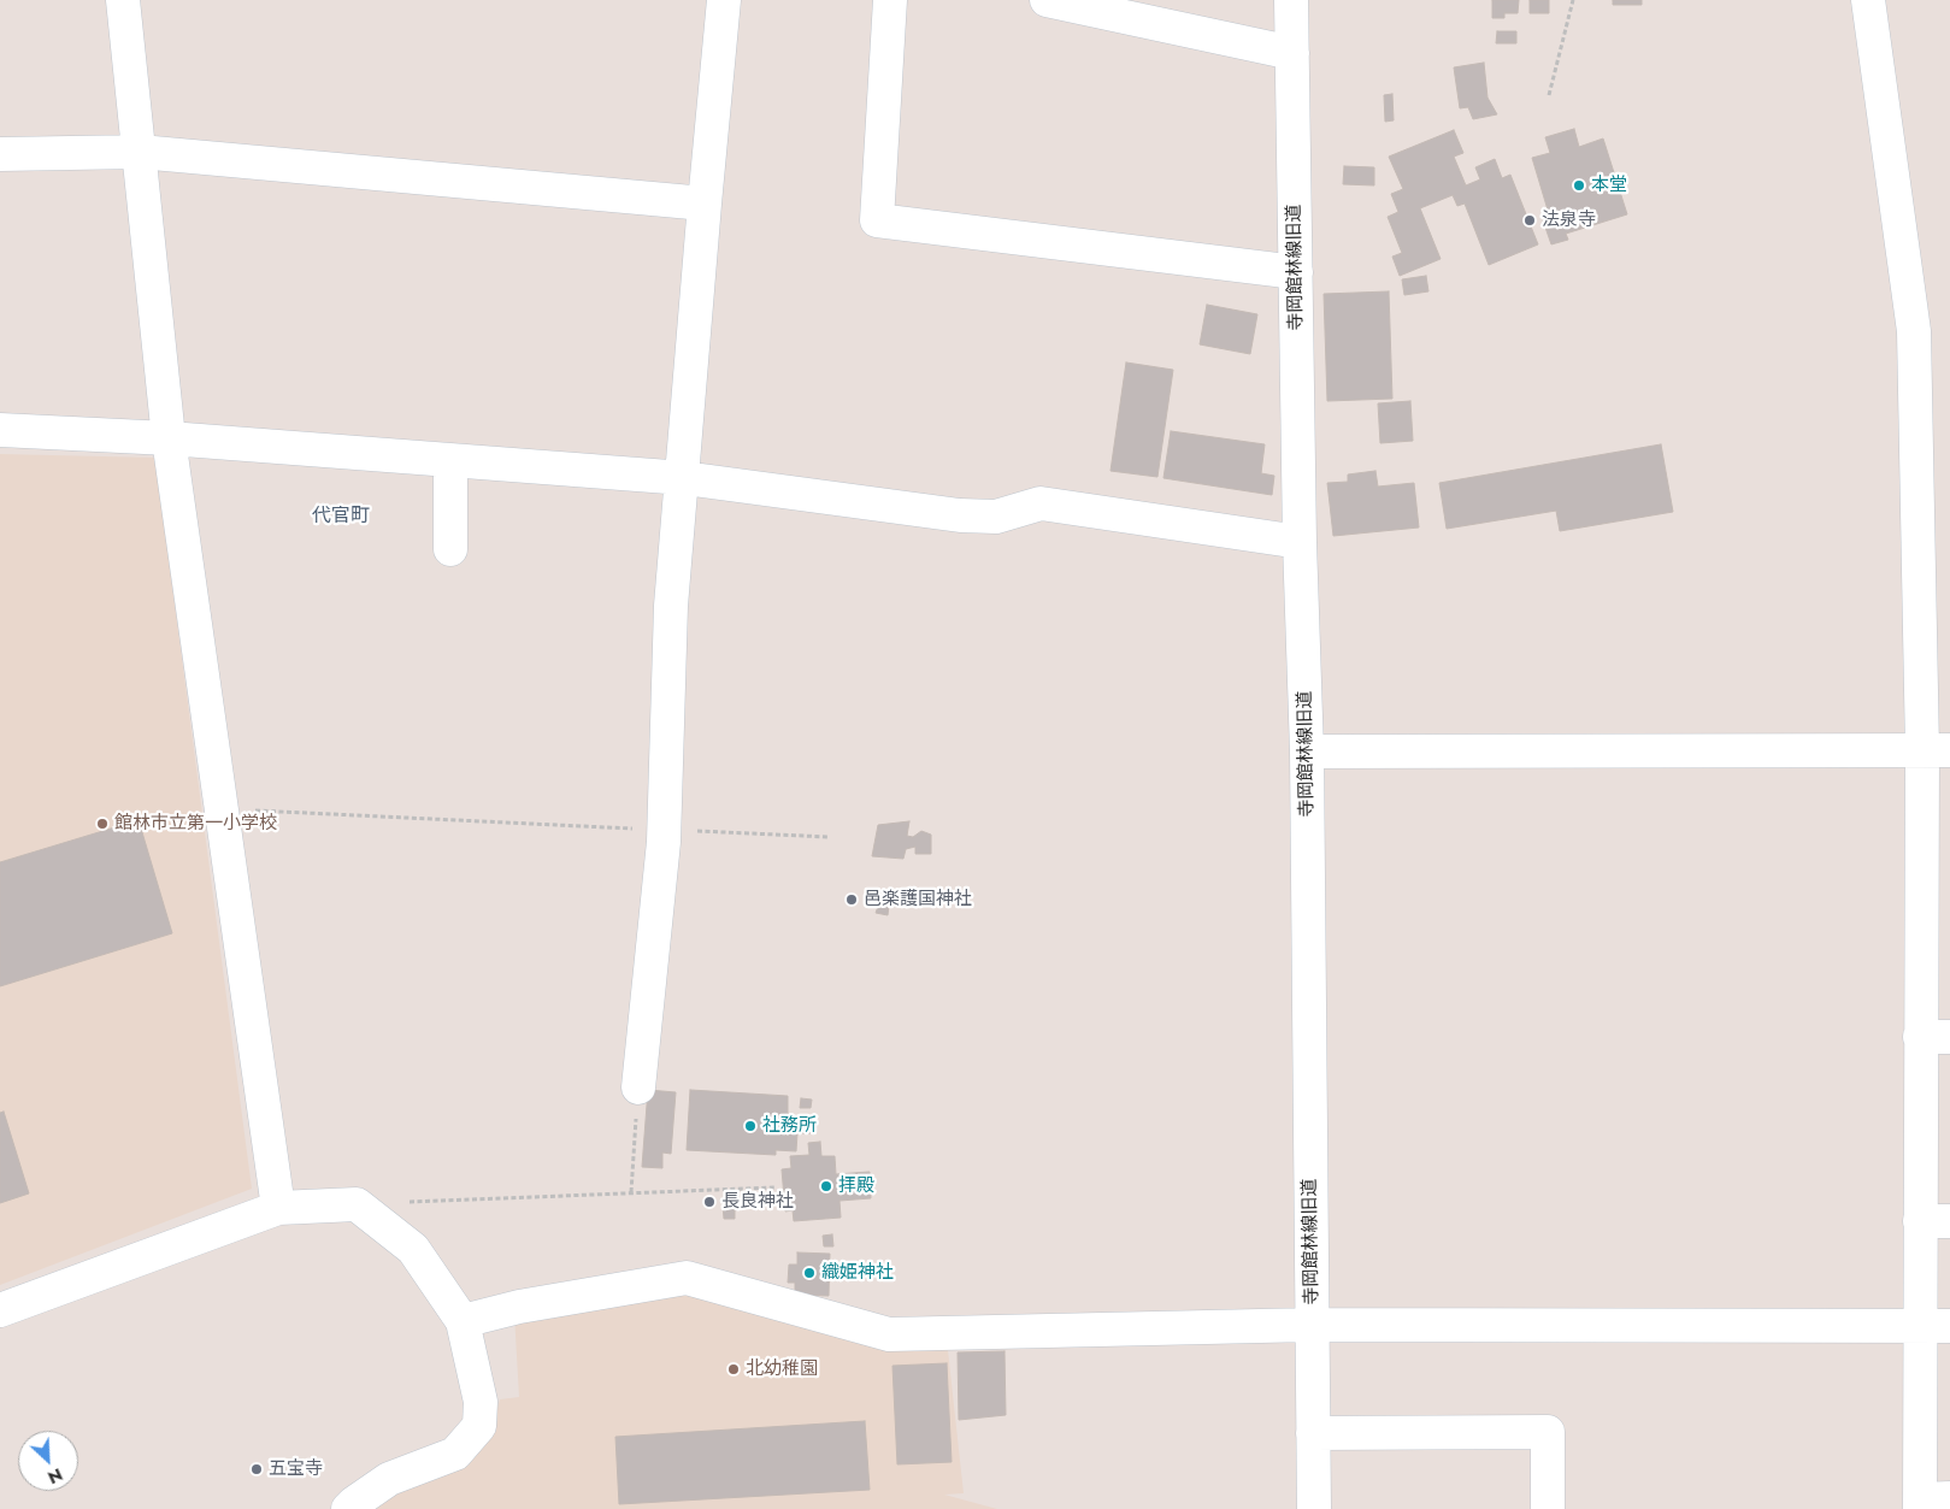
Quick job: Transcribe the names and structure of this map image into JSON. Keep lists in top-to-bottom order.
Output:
{
  "streets": {
    "street": ["寺岡館林線旧道"]
  },
  "districts": ["代官町"],
  "places": [
    "本堂",
    "法泉寺",
    "館林市立第一小学校",
    "邑楽護国神社",
    "社務所",
    "拝殿",
    "長良神社",
    "織姫神社",
    "北幼稚園",
    "五宝寺"
  ],
  "north": "bottom right"
}
